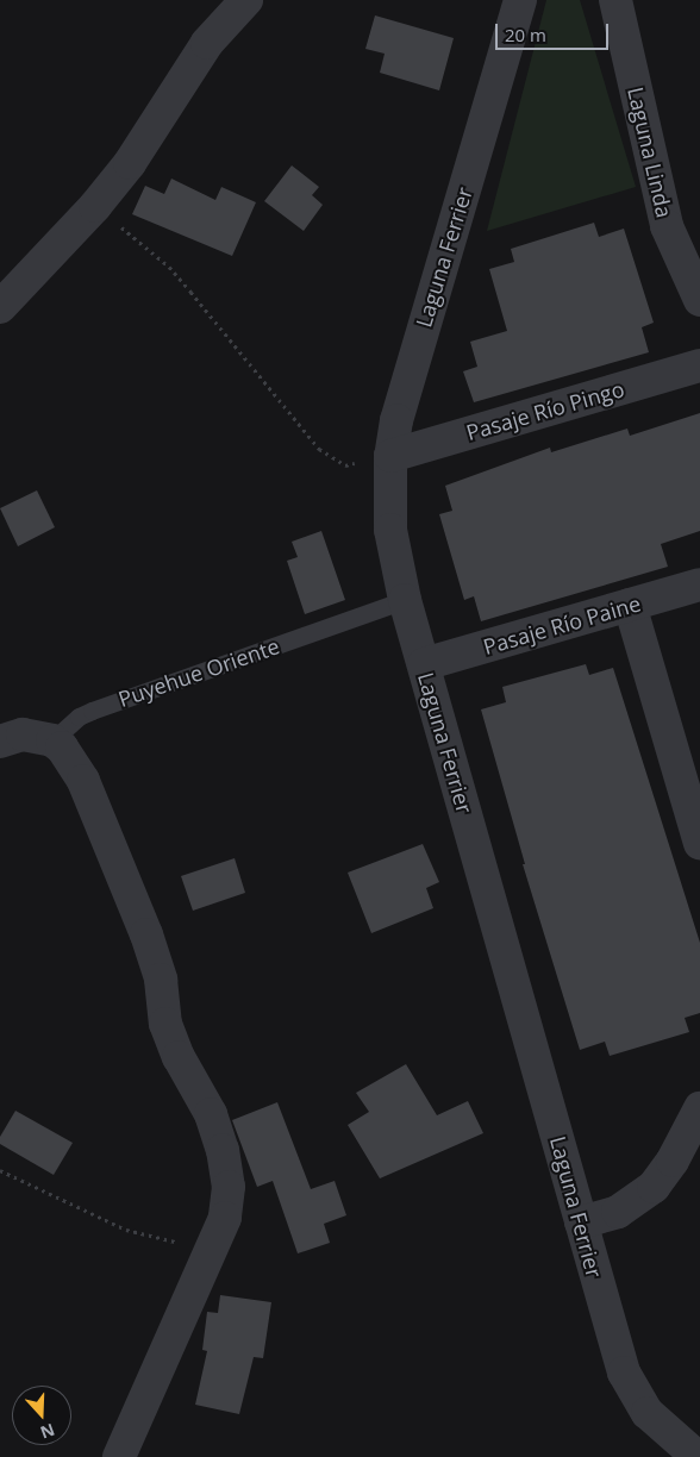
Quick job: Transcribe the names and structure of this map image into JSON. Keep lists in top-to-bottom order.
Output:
{
  "streets": {
    "street": [
      "Laguna Linda",
      "Laguna Ferrier",
      "Pasaje Río Pingo",
      "Pasaje Río Paine"
    ],
    "lane": ["Puyehue Oriente"]
  },
  "crossings": [
    ["Laguna Ferrier", "Pasaje Río Pingo"],
    ["Laguna Ferrier", "Pasaje Río Paine"],
    ["Laguna Ferrier", "Puyehue Oriente"]
  ],
  "scale_bar": "20 m",
  "north": "bottom"
}
